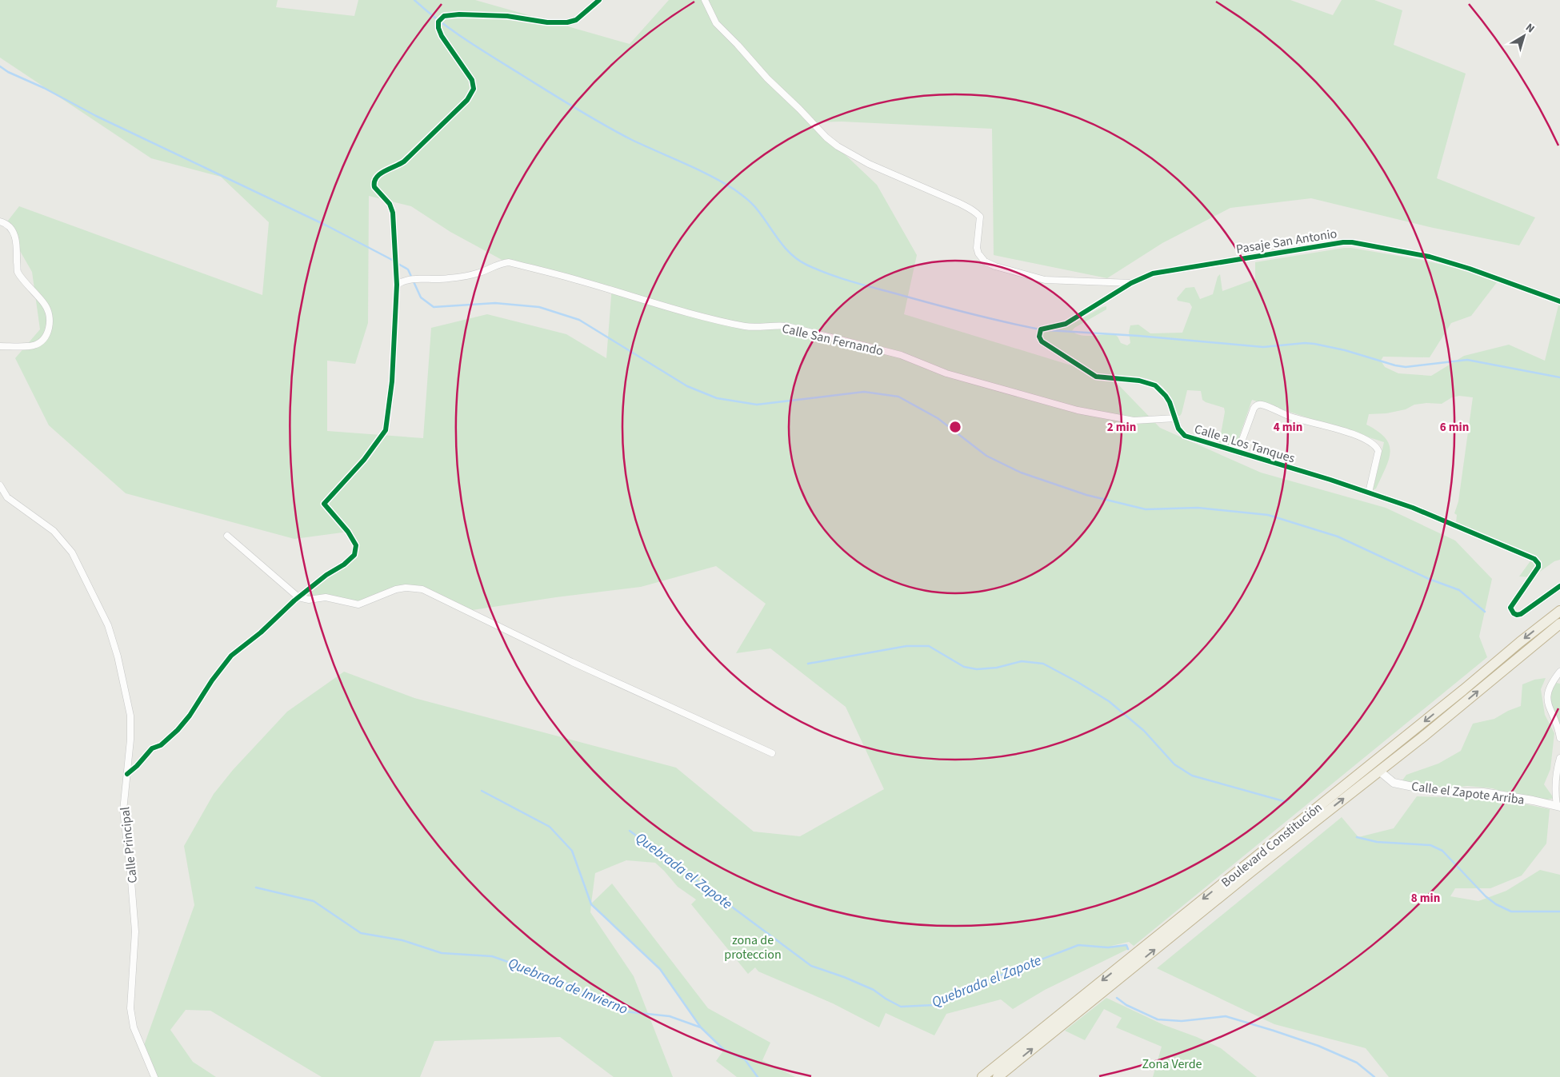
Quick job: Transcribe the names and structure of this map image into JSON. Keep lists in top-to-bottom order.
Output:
{
  "streets": {
    "highway": ["Boulevard Constitución"],
    "street": [
      "Pasaje San Antonio",
      "Calle San Fernando",
      "Calle a Los Tanques",
      "Calle el Zapote Arriba",
      "Calle Principal"
    ]
  },
  "crossings": [
    ["Pasaje San Antonio", "Calle a Los Tanques"],
    ["Calle San Fernando", "Calle a Los Tanques"],
    ["Calle el Zapote Arriba", "Boulevard Constitución"]
  ],
  "water": ["Quebrada el Zapote", "Quebrada de Invierno"],
  "parks": ["zona de proteccion", "Zona Verde"],
  "north": "top right",
  "rings": [
    "2 min",
    "4 min",
    "6 min",
    "8 min"
  ]
}
